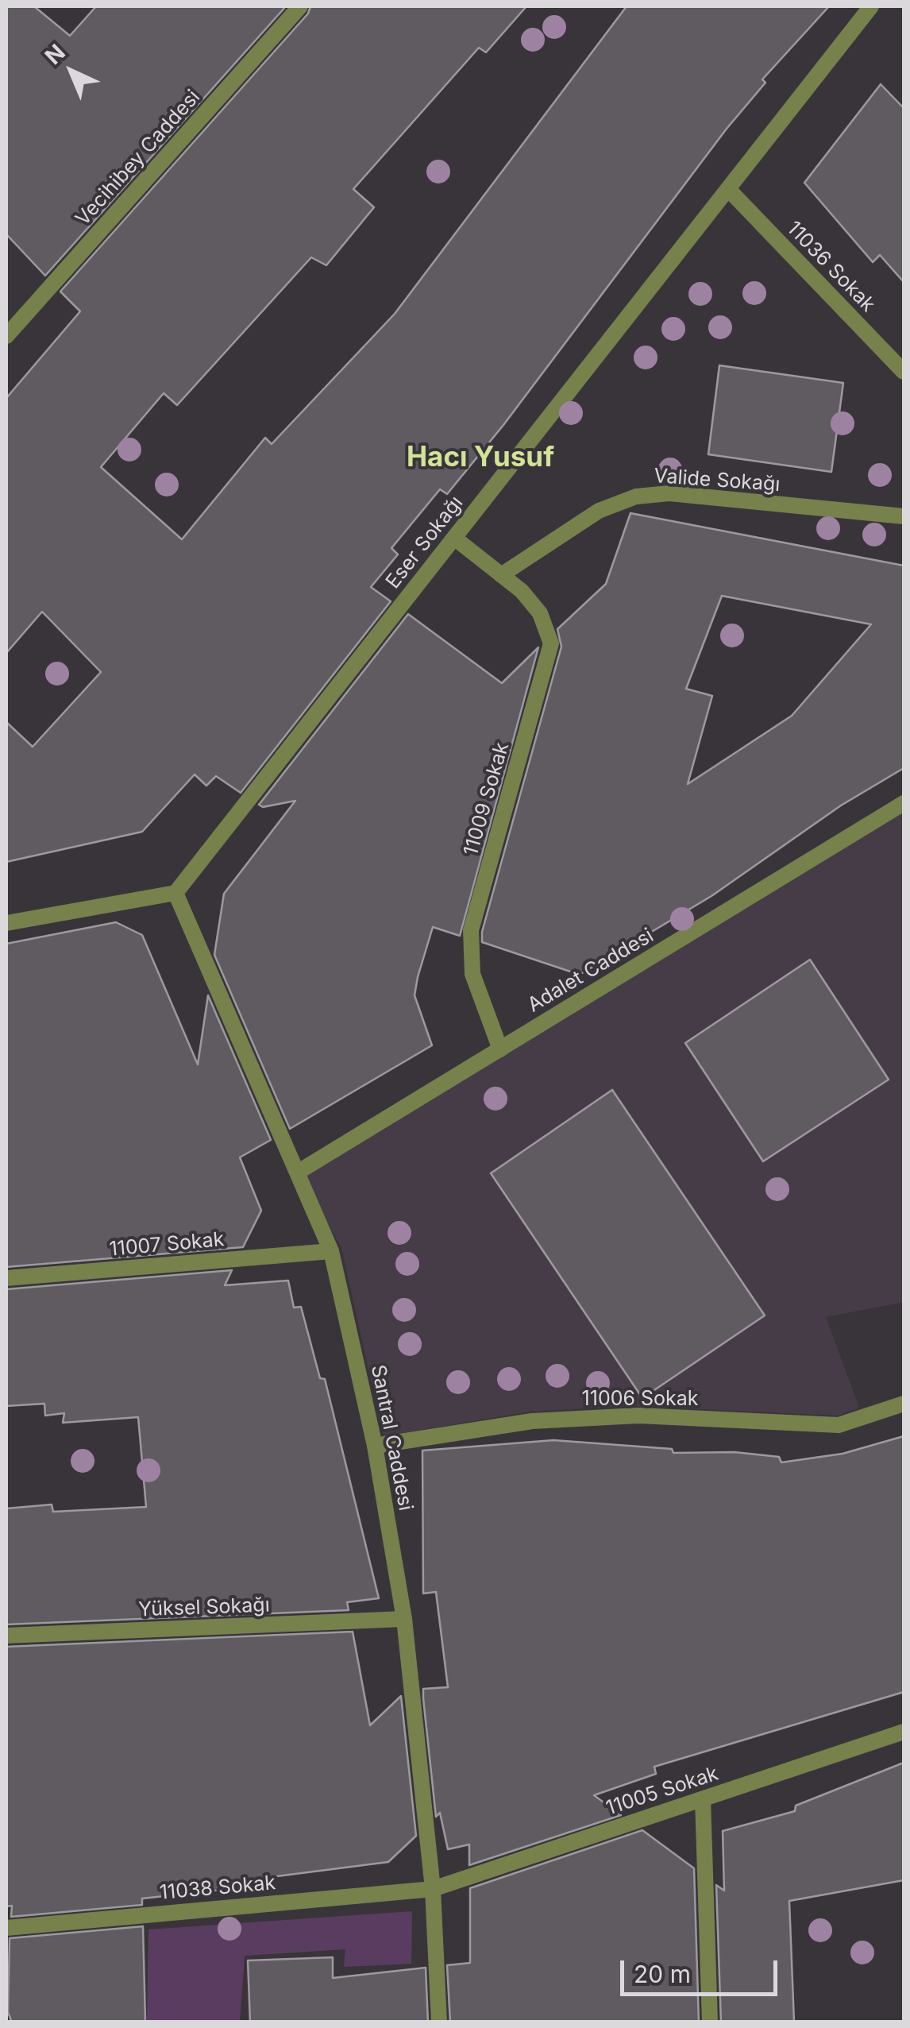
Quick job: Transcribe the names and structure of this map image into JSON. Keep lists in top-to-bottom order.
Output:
{
  "streets": {
    "street": [
      "Vecihibey Caddesi",
      "11036 Sokak",
      "Valide Sokağı",
      "Eser Sokağı",
      "11009 Sokak",
      "Adalet Caddesi",
      "11007 Sokak",
      "11006 Sokak",
      "Santral Caddesi",
      "Yüksel Sokağı",
      "11005 Sokak",
      "11038 Sokak"
    ]
  },
  "crossings": [
    ["11036 Sokak", "Eser Sokağı"],
    ["Valide Sokağı", "11009 Sokak"],
    ["Eser Sokağı", "11009 Sokak"],
    ["Eser Sokağı", "Santral Caddesi"],
    ["11009 Sokak", "Adalet Caddesi"],
    ["Adalet Caddesi", "Santral Caddesi"],
    ["11007 Sokak", "Santral Caddesi"],
    ["11006 Sokak", "Santral Caddesi"],
    ["Santral Caddesi", "Yüksel Sokağı"],
    ["Santral Caddesi", "11005 Sokak"],
    ["Santral Caddesi", "11038 Sokak"],
    ["11005 Sokak", "11038 Sokak"]
  ],
  "districts": ["Hacı Yusuf"],
  "scale_bar": "20 m",
  "north": "top left"
}
